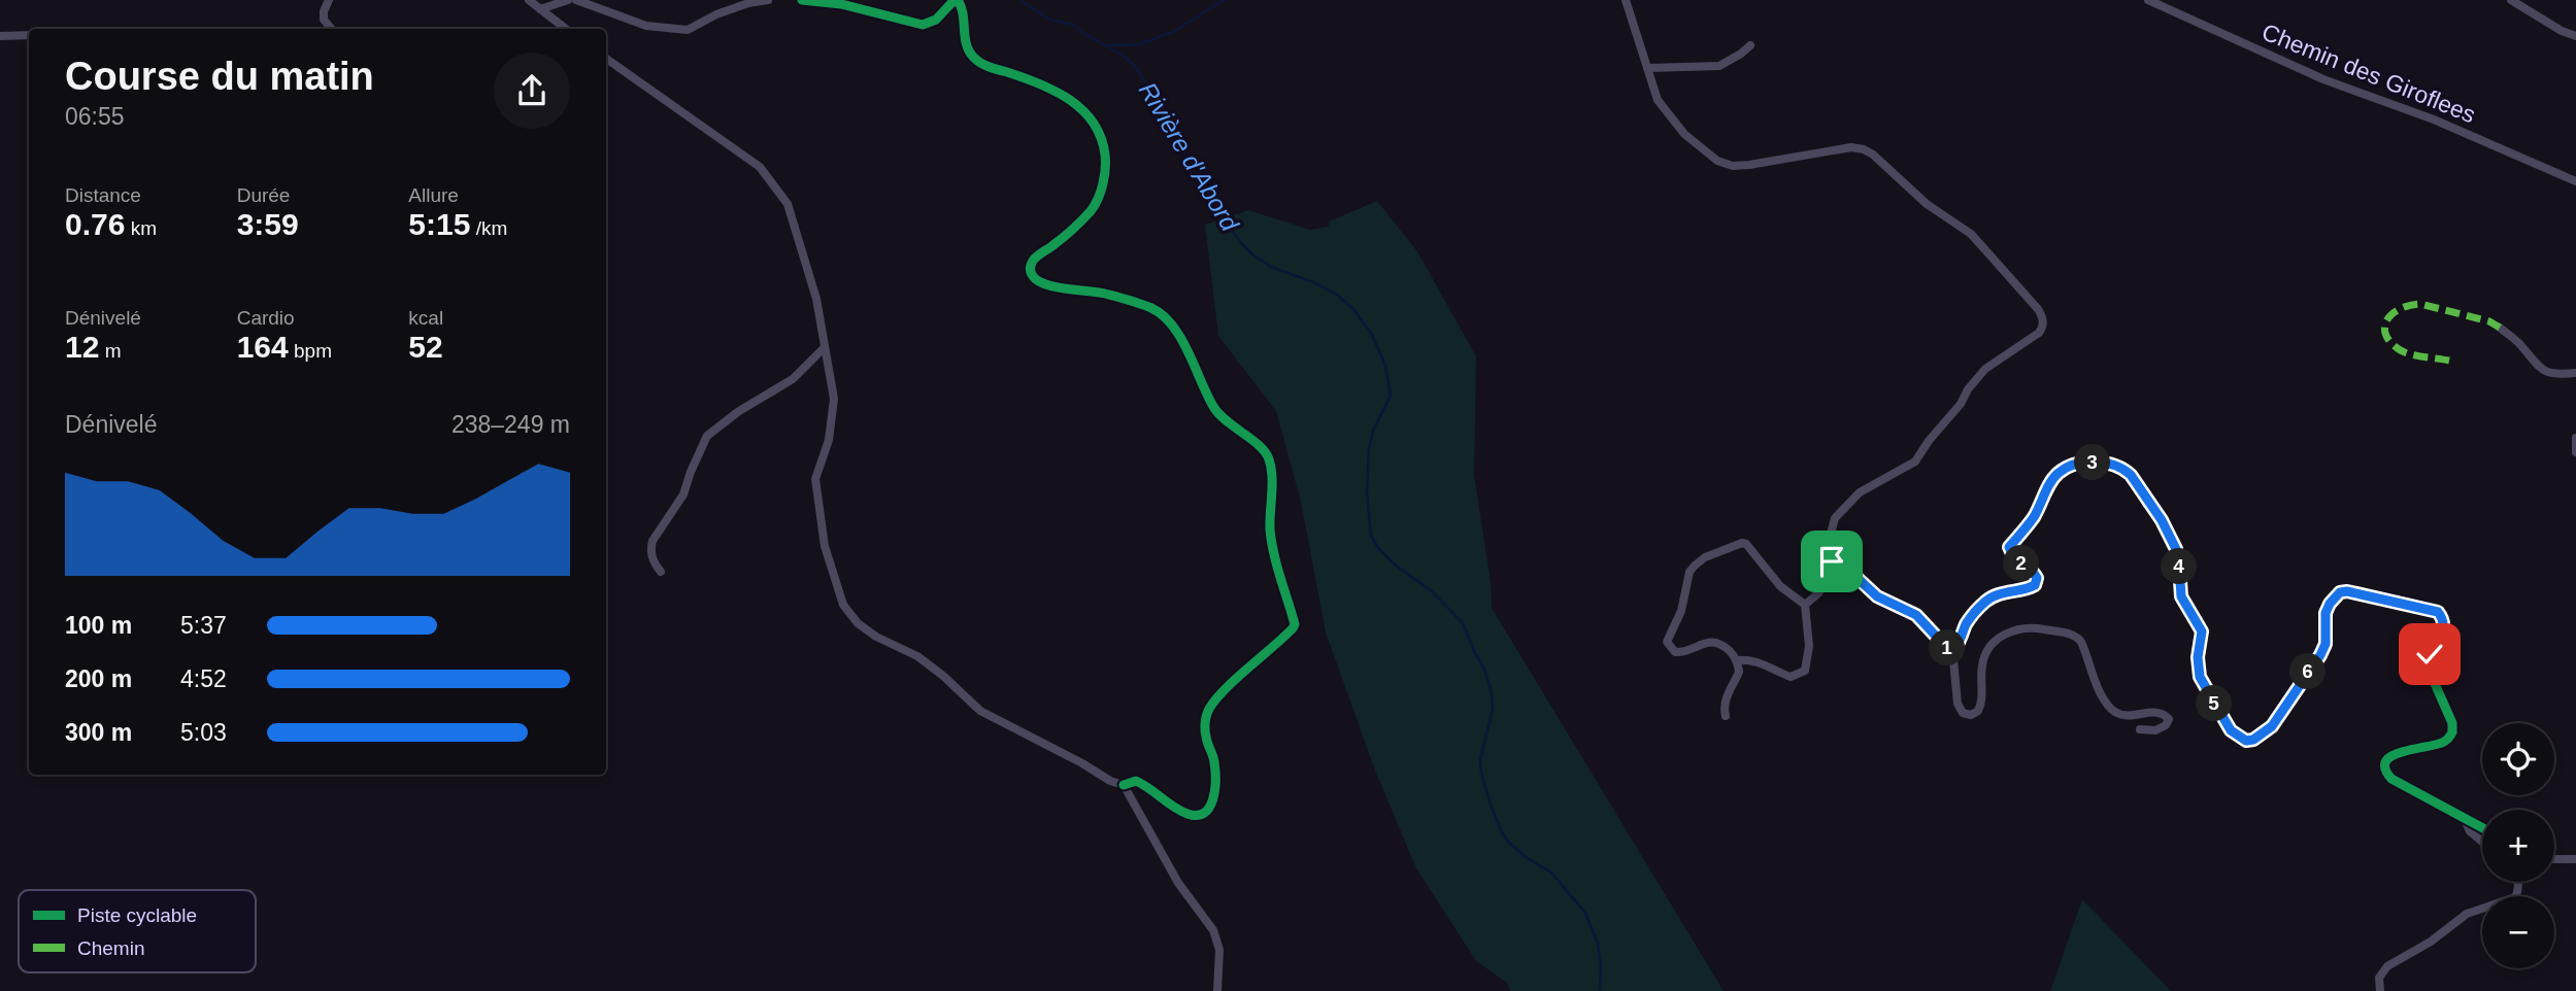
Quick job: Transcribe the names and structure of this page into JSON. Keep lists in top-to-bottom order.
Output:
{
  "streets": {
    "street": ["Chemin des Giroflees"]
  },
  "water": ["Rivière d'Abord"],
  "legend": ["Piste cyclable", "Chemin"],
  "page": {
    "heading": ["Course du matin", "06:55"],
    "stats": [
      ["Distance", "0.76 km"],
      ["Durée", "3:59"],
      ["Allure", "5:15 /km"],
      ["Dénivelé", "12 m"],
      ["Cardio", "164 bpm"],
      ["kcal", "52"]
    ],
    "chart": ["Dénivelé", "238–249 m"],
    "pins": [
      "3",
      "2",
      "4",
      "1",
      "6",
      "5"
    ],
    "list": [
      {
        "name": "100 m",
        "note": "5:37"
      },
      {
        "name": "200 m",
        "note": "4:52"
      },
      {
        "name": "300 m",
        "note": "5:03"
      }
    ],
    "map_buttons": ["+", "−"]
  }
}
